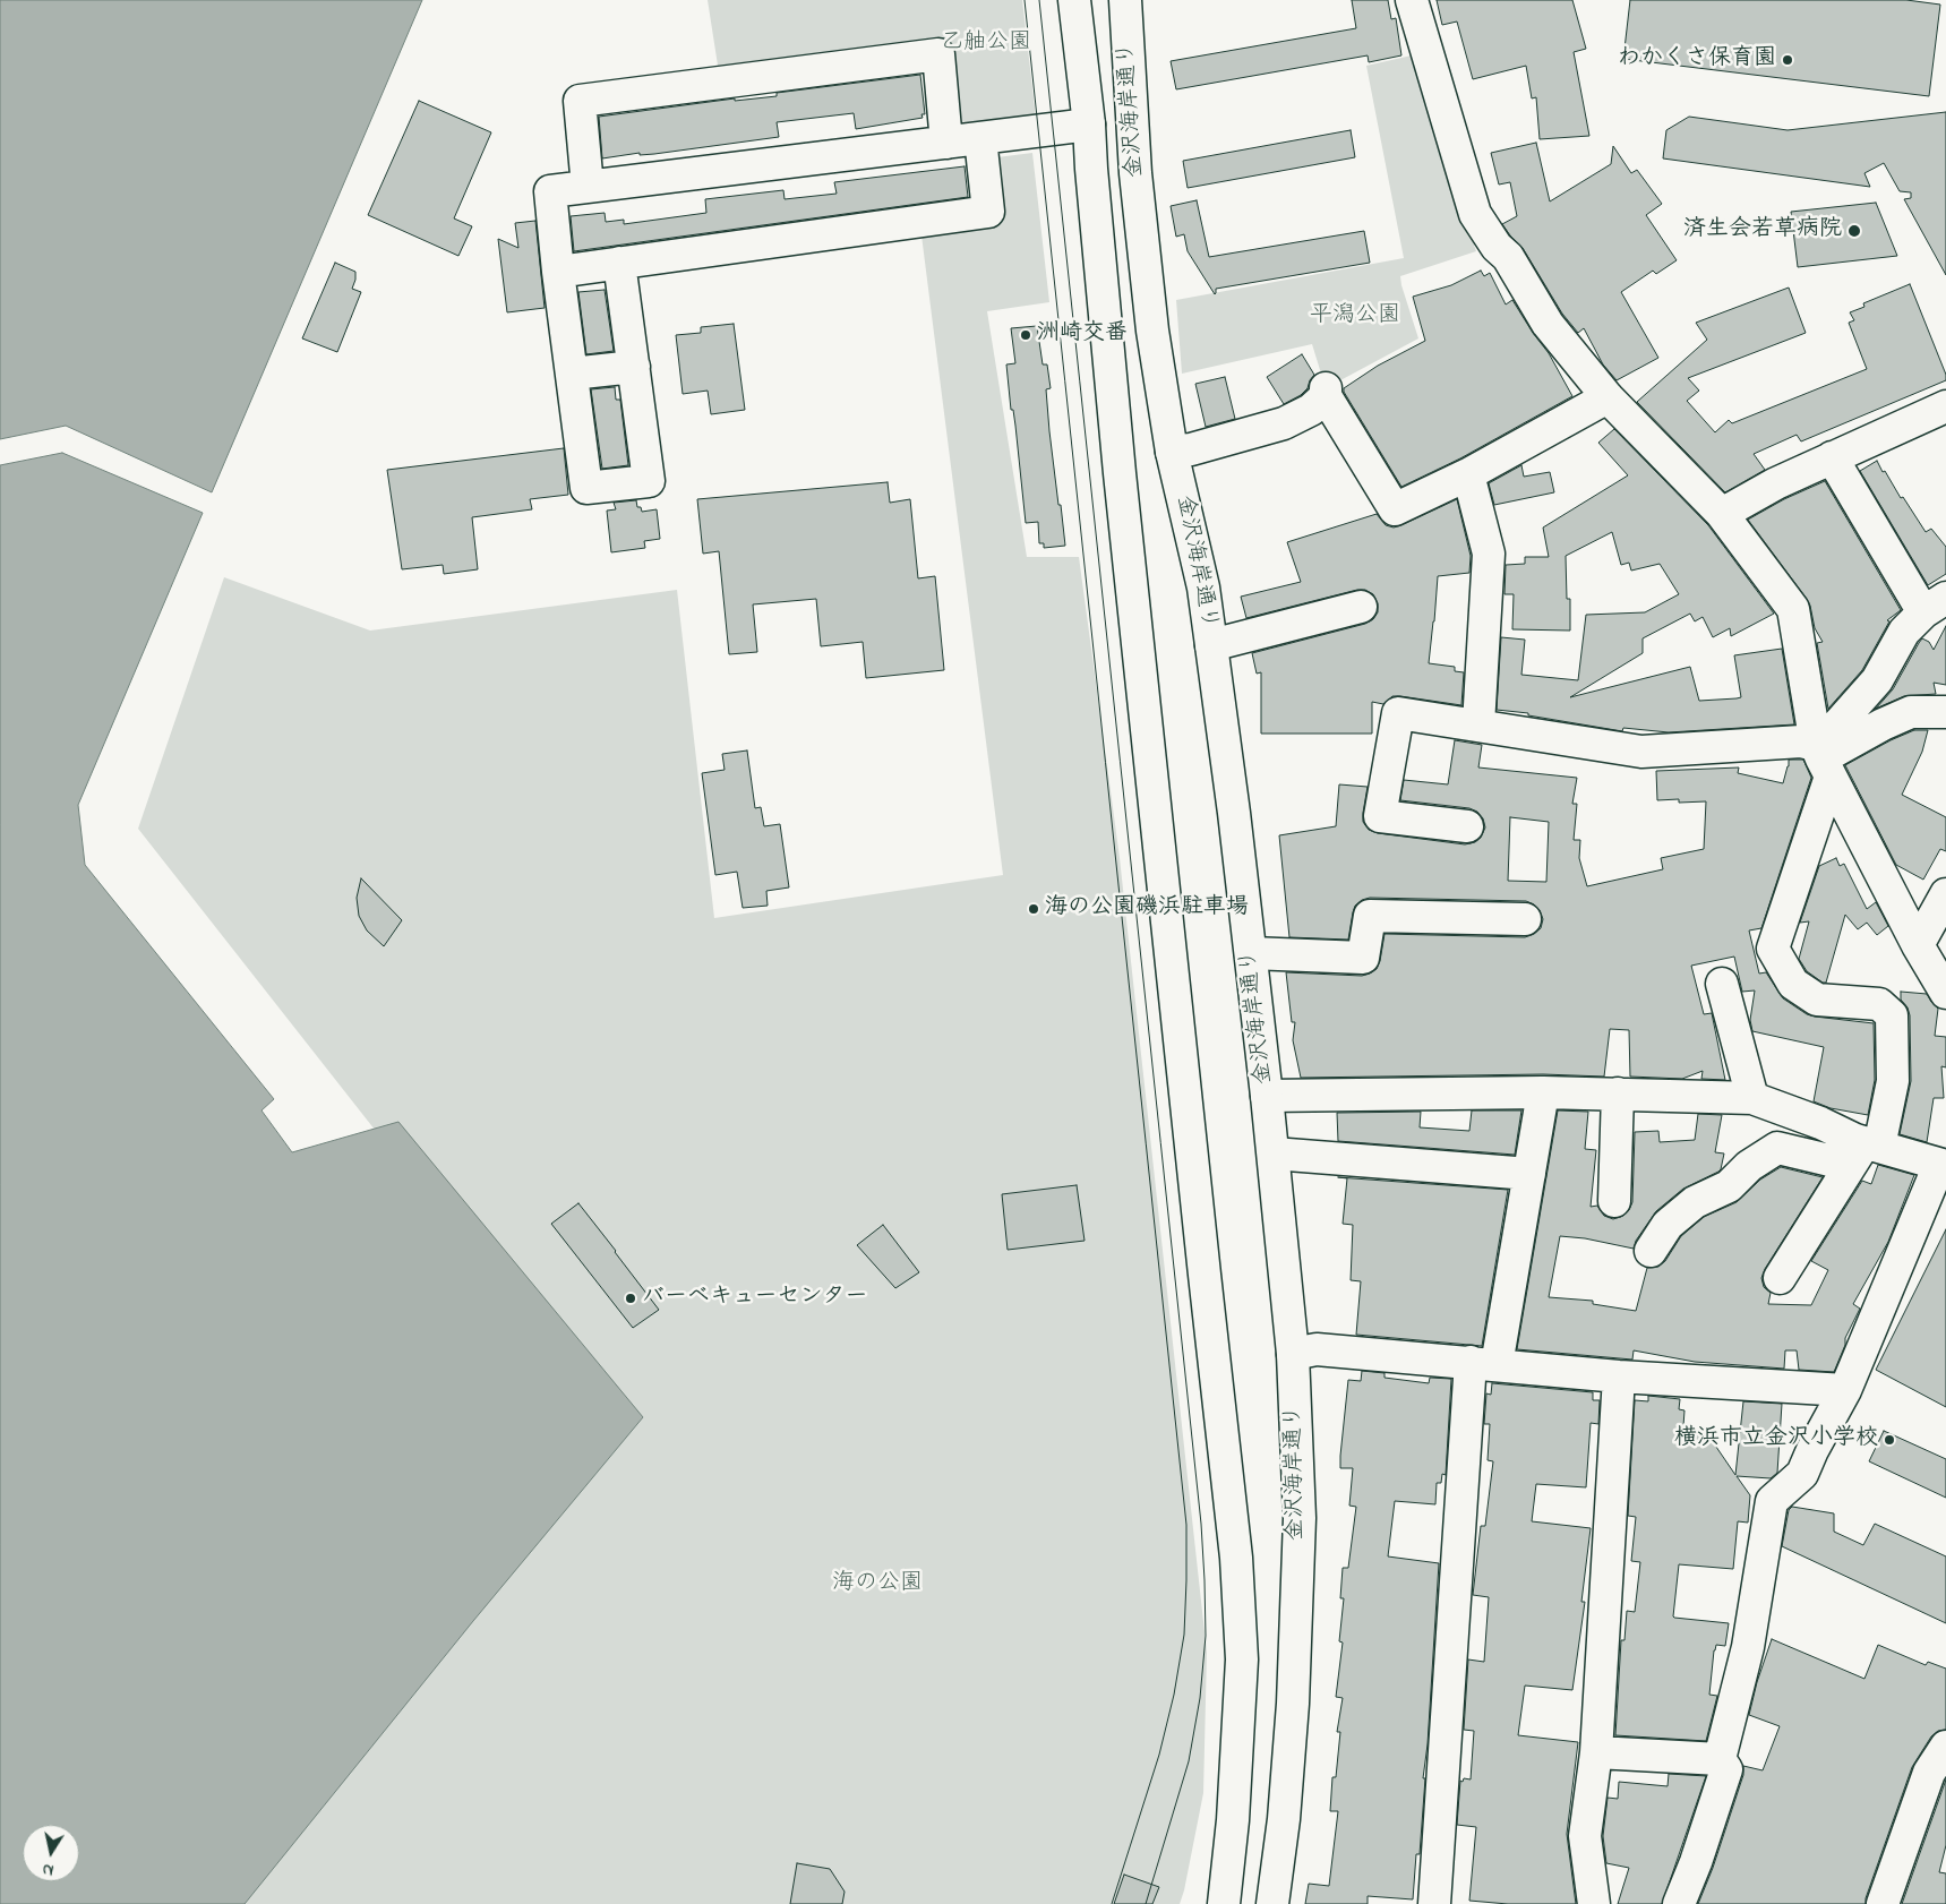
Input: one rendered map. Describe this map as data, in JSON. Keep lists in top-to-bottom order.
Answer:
{
  "streets": {
    "street": ["金沢海岸通り"]
  },
  "parks": ["乙舳公園", "平潟公園", "海の公園"],
  "places": [
    "わかくさ保育園",
    "済生会若草病院",
    "洲崎交番",
    "海の公園磯浜駐車場",
    "バーベキューセンター",
    "横浜市立金沢小学校"
  ],
  "north": "bottom"
}
